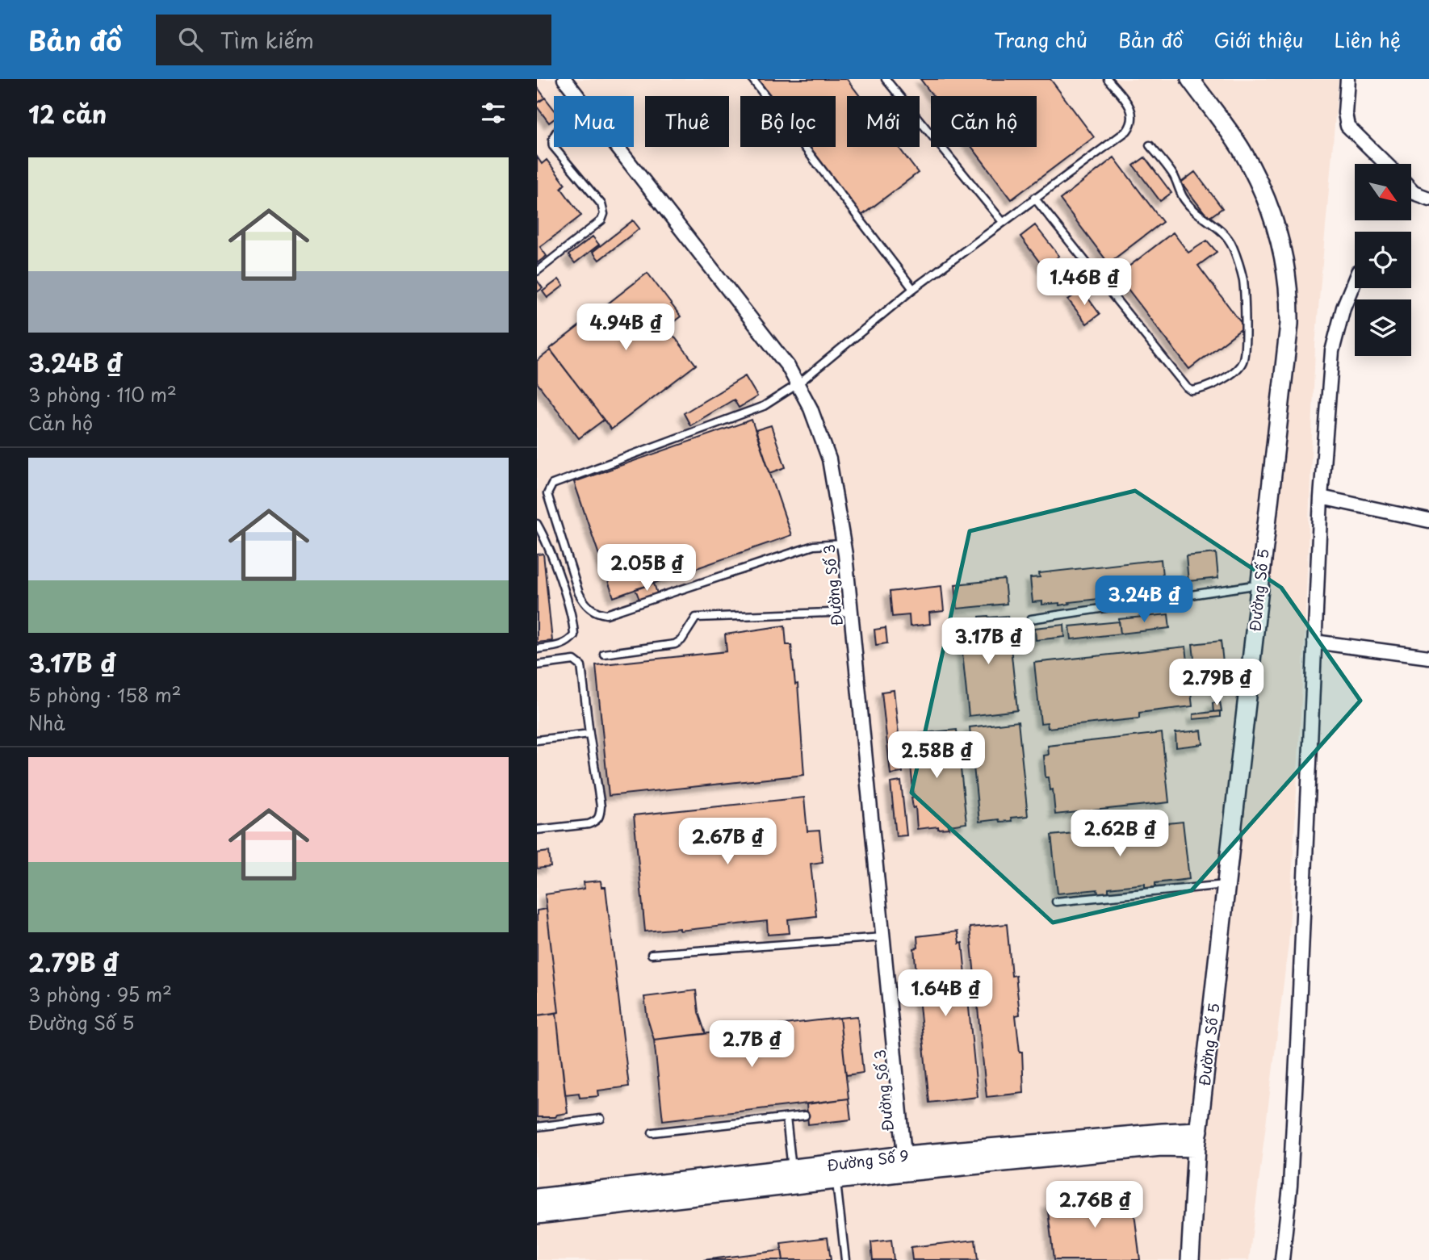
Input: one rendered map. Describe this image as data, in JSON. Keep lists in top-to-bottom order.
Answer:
{
  "streets": {
    "street": ["Đường Số 3", "Đường Số 5", "Đường Số 9"]
  },
  "crossings": [
    ["Đường Số 3", "Đường Số 9"],
    ["Đường Số 5", "Đường Số 9"]
  ],
  "north": "bottom right",
  "page": {
    "header": "Bản đồ",
    "search": "Tìm kiếm",
    "nav": [
      "Trang chủ",
      "Bản đồ",
      "Giới thiệu",
      "Liên hệ"
    ],
    "heading": "12 căn",
    "chip": [
      "Mua",
      "Thuê",
      "Bộ lọc",
      "Mới",
      "Căn hộ"
    ],
    "list": [
      {
        "name": "3.24B ₫",
        "note": "3 phòng · 110 m² · Căn hộ"
      },
      {
        "name": "3.17B ₫",
        "note": "5 phòng · 158 m² · Nhà"
      },
      {
        "name": "2.79B ₫",
        "note": "3 phòng · 95 m² · Đường Số 5"
      }
    ],
    "price": [
      "1.46B ₫",
      "4.94B ₫",
      "2.05B ₫",
      "3.24B ₫",
      "3.17B ₫",
      "2.79B ₫",
      "2.58B ₫",
      "2.62B ₫",
      "2.67B ₫",
      "1.64B ₫",
      "2.7B ₫",
      "2.76B ₫"
    ]
  }
}
